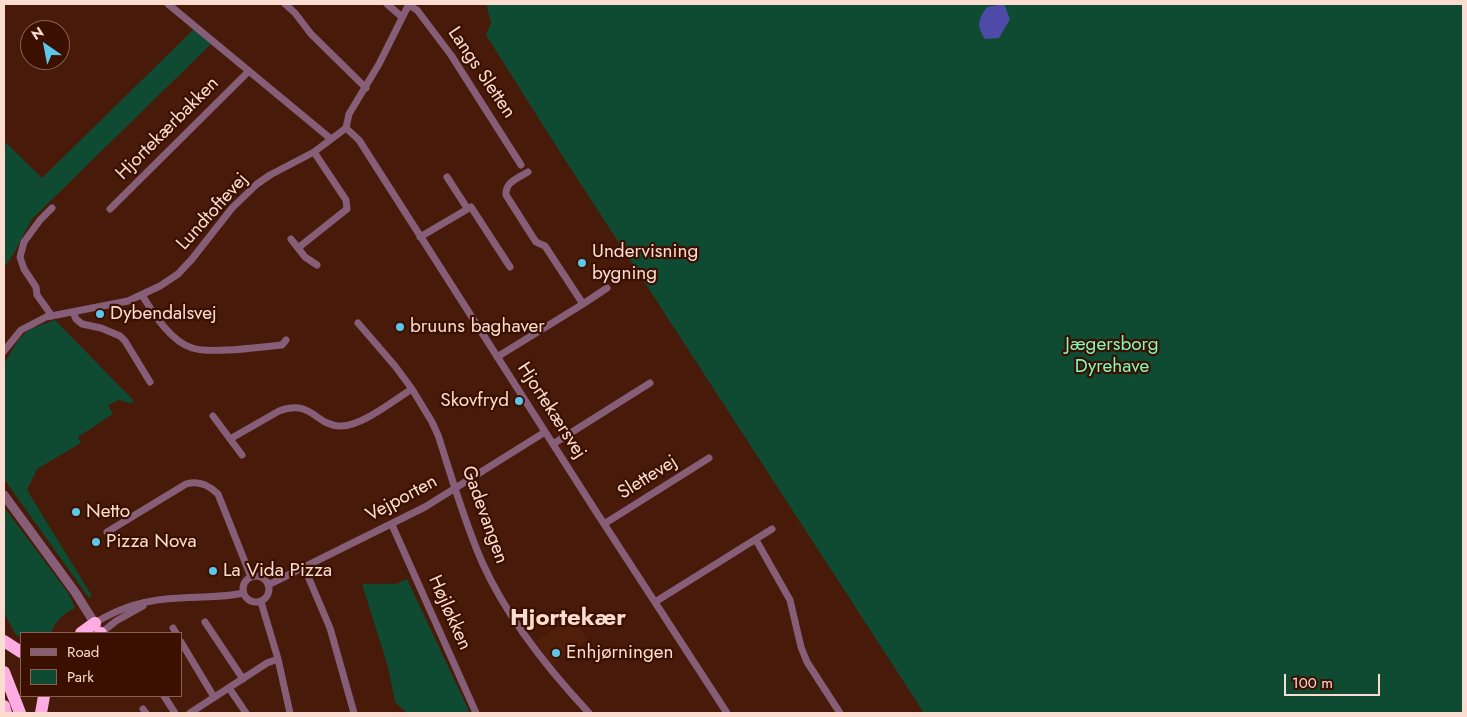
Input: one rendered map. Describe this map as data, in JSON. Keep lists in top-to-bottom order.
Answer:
{
  "streets": {
    "street": [
      "Langs Sletten",
      "Hjortekærbakken",
      "Lundtoftevej",
      "Hjortekærsvej",
      "Slettevej",
      "Vejporten",
      "Gadevangen",
      "Højløkken"
    ]
  },
  "crossings": [
    ["Hjortekærbakken", "Lundtoftevej"],
    ["Lundtoftevej", "Hjortekærsvej"],
    ["Hjortekærsvej", "Slettevej"],
    ["Hjortekærsvej", "Vejporten"],
    ["Vejporten", "Gadevangen"],
    ["Vejporten", "Højløkken"]
  ],
  "districts": ["Hjortekær"],
  "parks": ["Jægersborg Dyrehave"],
  "places": [
    "Undervisning bygning",
    "Dybendalsvej",
    "bruuns baghaver",
    "Skovfryd",
    "Netto",
    "Pizza Nova",
    "La Vida Pizza",
    "Enhjørningen"
  ],
  "legend": ["Road", "Park"],
  "scale_bar": "100 m",
  "north": "top left"
}
